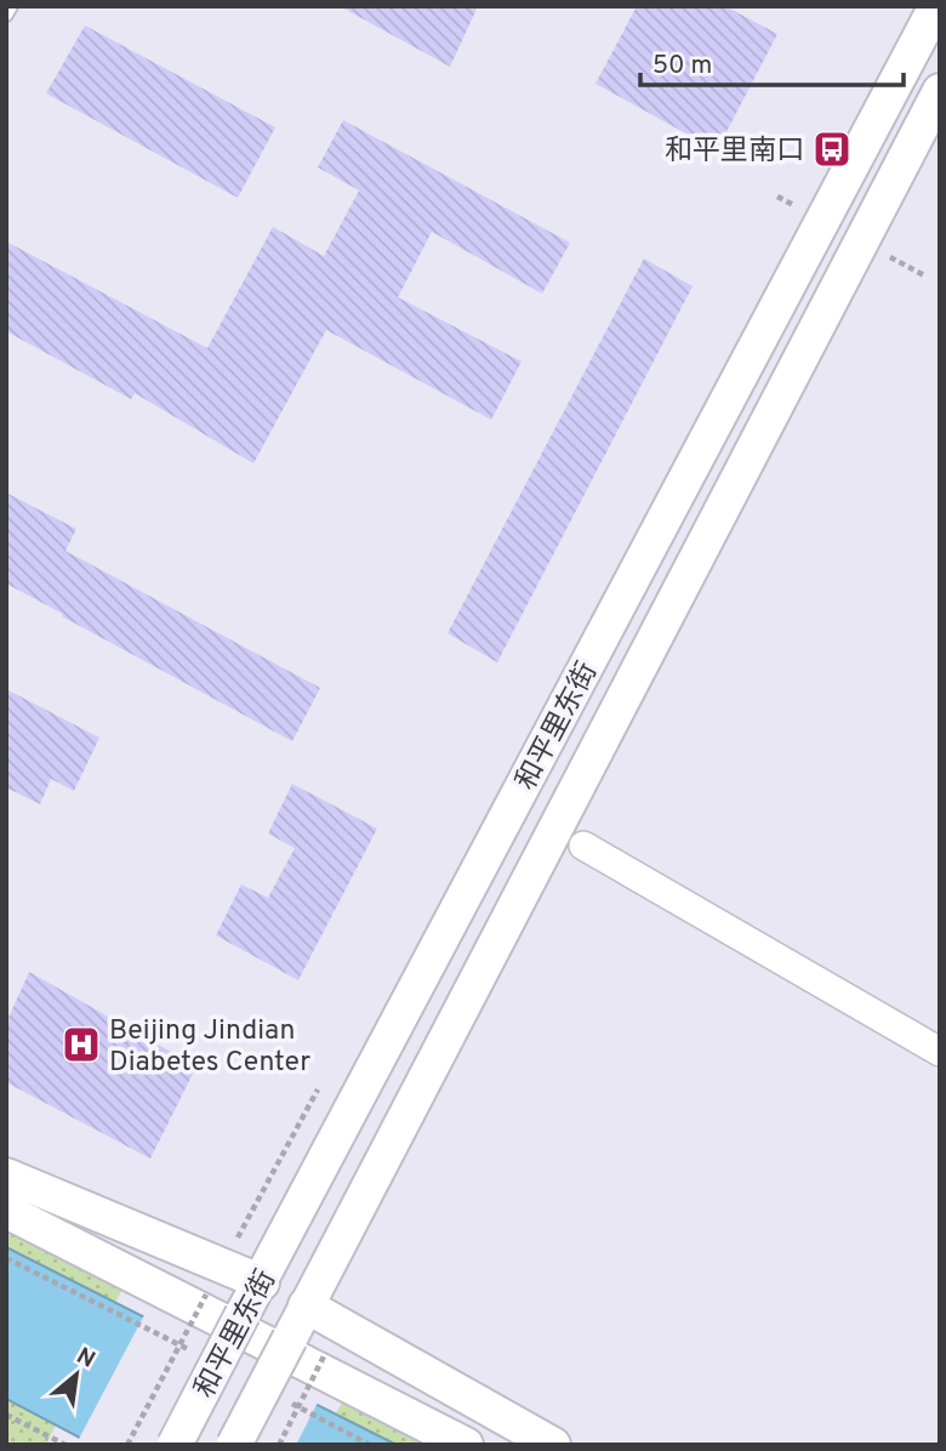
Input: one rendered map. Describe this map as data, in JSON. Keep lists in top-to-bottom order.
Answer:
{
  "streets": {
    "street": ["和平里东街"]
  },
  "places": {
    "bus stop": ["和平里南口"],
    "hospital": ["Beijing Jindian Diabetes Center"]
  },
  "scale_bar": "50 m",
  "north": "top right"
}
